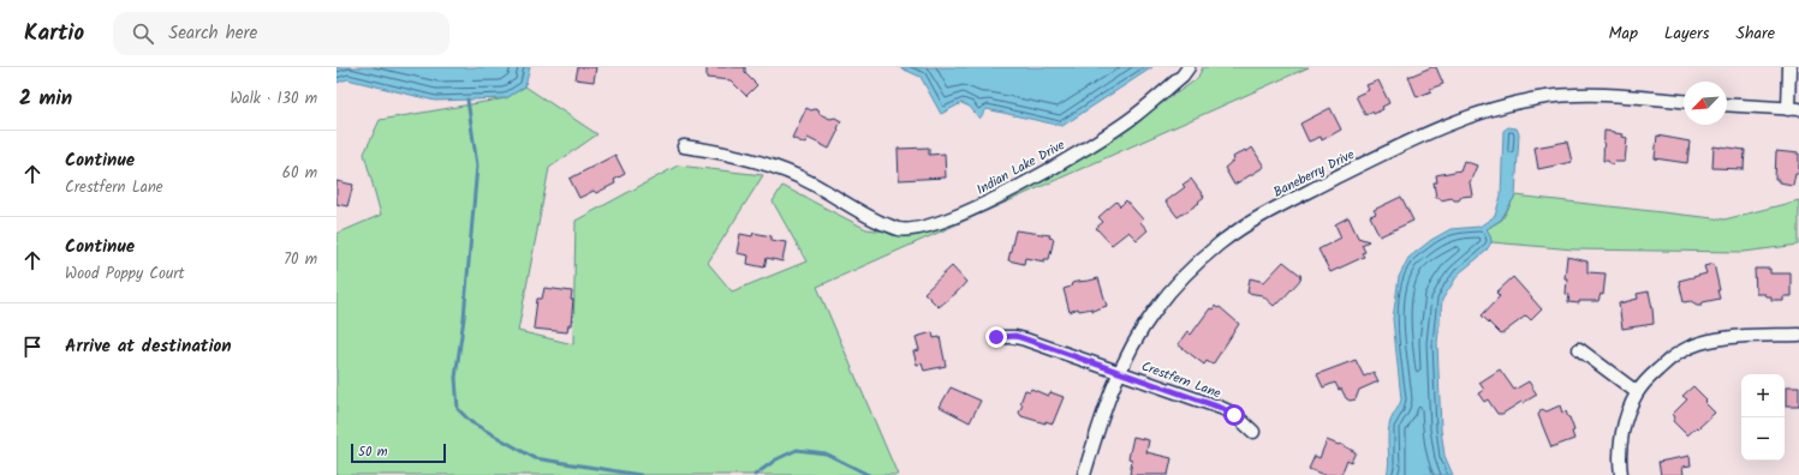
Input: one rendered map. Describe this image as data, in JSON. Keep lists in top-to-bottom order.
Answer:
{
  "streets": {
    "street": ["Indian Lake Drive", "Baneberry Drive", "Crestfern Lane"]
  },
  "crossings": [
    ["Baneberry Drive", "Crestfern Lane"]
  ],
  "scale_bar": "50 m",
  "north": "bottom left",
  "page": {
    "header": "Kartio",
    "search": "Search here",
    "nav": ["Map", "Layers", "Share"],
    "heading": ["2 min", "Walk · 130 m"],
    "list": [
      ["Continue", "Crestfern Lane", "60 m"],
      ["Continue", "Wood Poppy Court", "70 m"],
      "Arrive at destination"
    ],
    "map_buttons": ["+", "−"],
    "scale": "50 m"
  }
}
